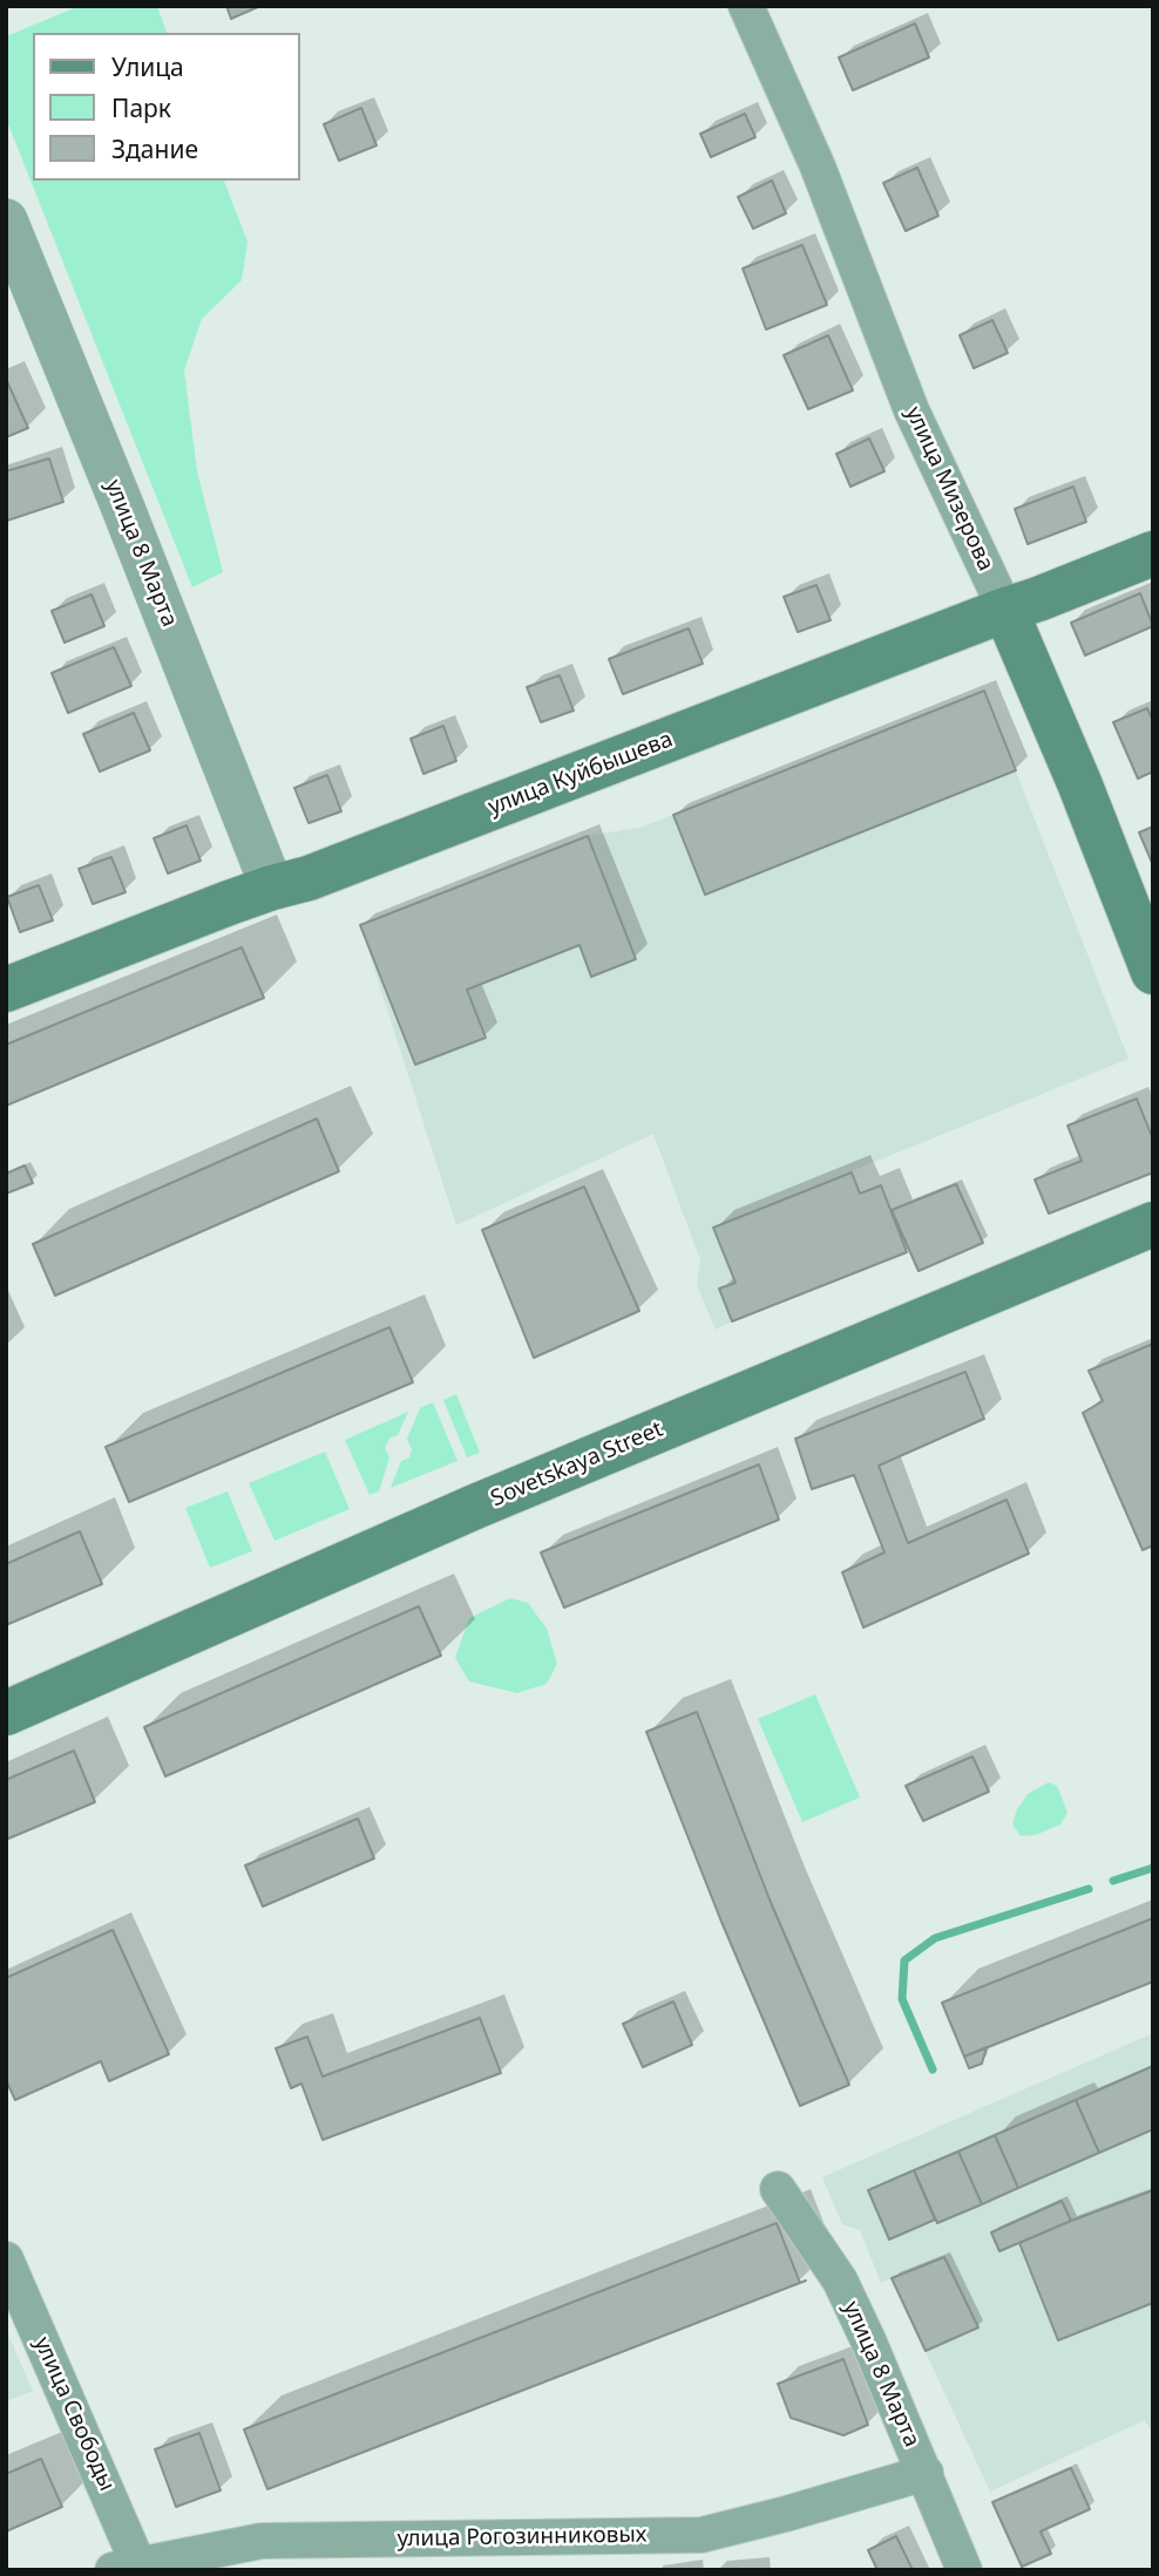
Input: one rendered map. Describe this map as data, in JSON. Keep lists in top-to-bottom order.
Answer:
{
  "streets": {
    "main road": ["улица Мизерова", "улица Куйбышева", "Sovetskaya Street"],
    "street": ["улица 8 Марта", "улица Свободы", "улица Рогозинниковых"]
  },
  "crossings": [
    ["улица Мизерова", "улица Куйбышева"],
    ["улица 8 Марта", "улица Куйбышева"],
    ["улица 8 Марта", "улица Рогозинниковых"],
    ["улица Свободы", "улица Рогозинниковых"]
  ],
  "legend": ["Улица", "Парк", "Здание"]
}
